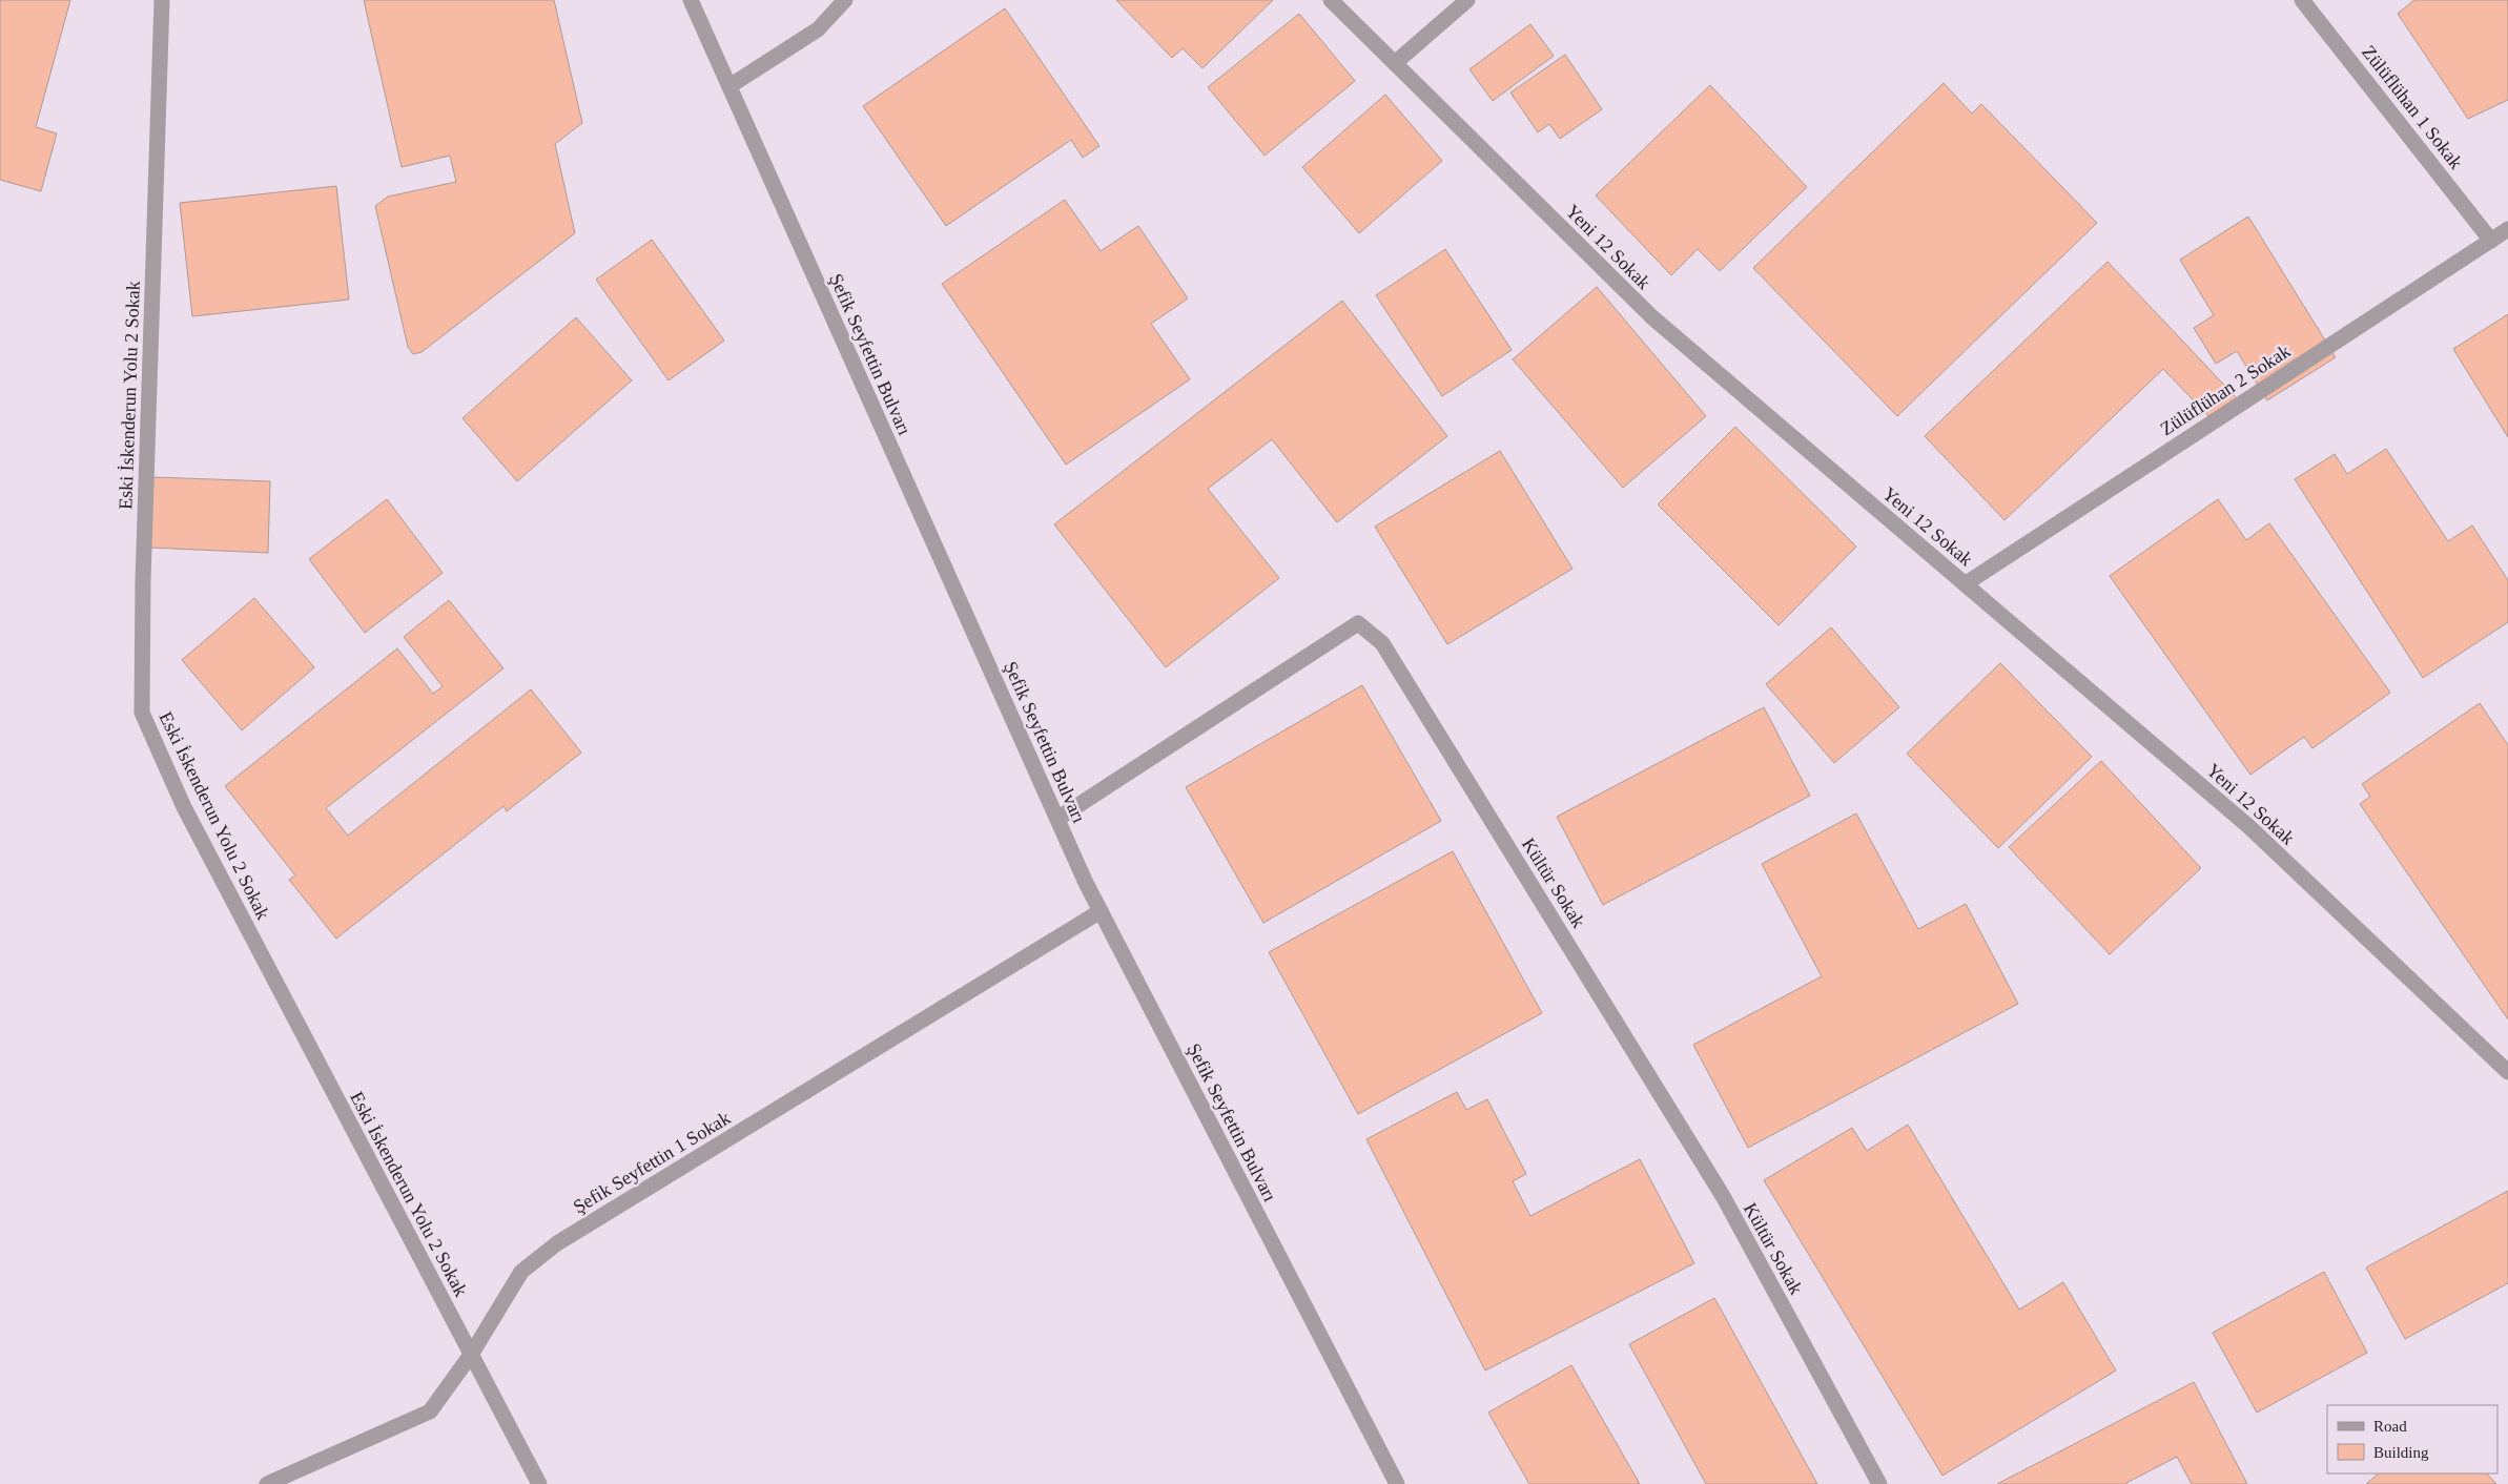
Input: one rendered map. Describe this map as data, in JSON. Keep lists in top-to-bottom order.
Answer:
{
  "streets": {
    "street": [
      "Zülüflühan 1 Sokak",
      "Yeni 12 Sokak",
      "Şefik Seyfettin Bulvarı",
      "Zülüflühan 2 Sokak",
      "Eski İskenderun Yolu 2 Sokak",
      "Kültür Sokak",
      "Şefik Seyfettin 1 Sokak"
    ]
  },
  "crossings": [
    ["Zülüflühan 1 Sokak", "Zülüflühan 2 Sokak"],
    ["Yeni 12 Sokak", "Zülüflühan 2 Sokak"],
    ["Şefik Seyfettin Bulvarı", "Kültür Sokak"],
    ["Şefik Seyfettin Bulvarı", "Şefik Seyfettin 1 Sokak"],
    ["Eski İskenderun Yolu 2 Sokak", "Şefik Seyfettin 1 Sokak"]
  ],
  "legend": ["Road", "Building"]
}
